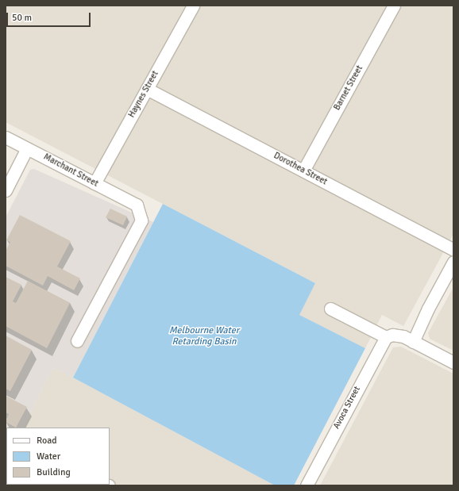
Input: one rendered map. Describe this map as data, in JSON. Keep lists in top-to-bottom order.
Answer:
{
  "streets": {
    "street": [
      "Barnet Street",
      "Haynes Street",
      "Dorothea Street",
      "Marchant Street",
      "Avoca Street"
    ]
  },
  "crossings": [
    ["Barnet Street", "Dorothea Street"],
    ["Haynes Street", "Dorothea Street"],
    ["Haynes Street", "Marchant Street"]
  ],
  "water": ["Melbourne Water Retarding Basin"],
  "legend": ["Road", "Water", "Building"],
  "scale_bar": "50 m"
}
